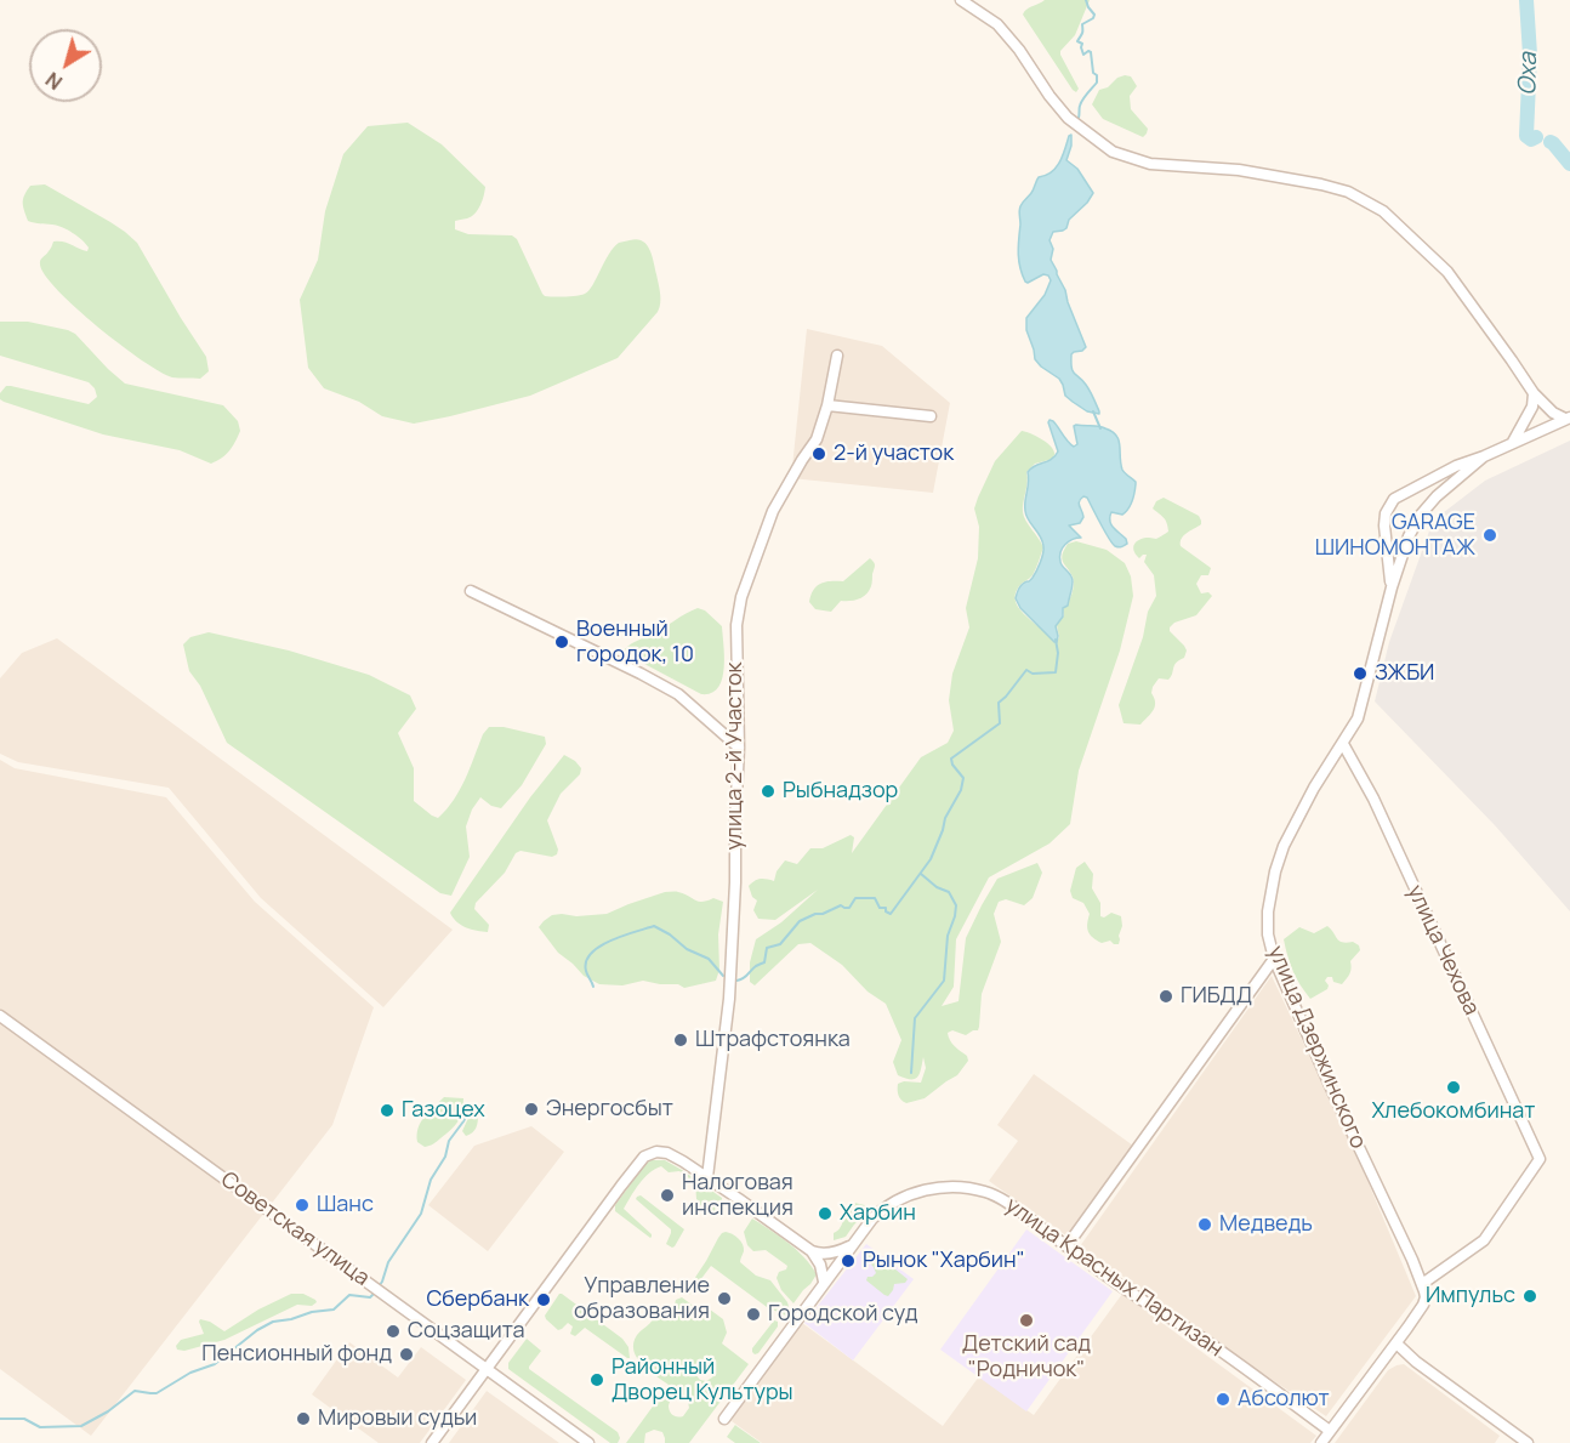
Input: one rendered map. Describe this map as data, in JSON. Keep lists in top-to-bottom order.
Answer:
{
  "streets": {
    "street": [
      "улица 2-й Участок",
      "улица Чехова",
      "улица Дзержинского",
      "Советская улица",
      "улица Красных Партизан"
    ]
  },
  "crossings": [
    ["улица Чехова", "улица Дзержинского"]
  ],
  "water": ["Оха"],
  "places": [
    "2-й участок",
    "GARAGE ШИНОМОНТАЖ",
    "Военный городок, 10",
    "ЗЖБИ",
    "Рыбнадзор",
    "ГИБДД",
    "Штрафстоянка",
    "Хлебокомбинат",
    "Энергосбыт",
    "Газоцех",
    "Налоговая инспекция",
    "Шанс",
    "Харбин",
    "Медведь",
    "Рынок \"Харбин\"",
    "Импульс",
    "Управление образования",
    "Сбербанк",
    "Городской суд",
    "Детский сад \"Родничок\"",
    "Соцзащита",
    "Пенсионный фонд",
    "Районный Дворец Культуры",
    "Абсолют",
    "Мировыи судьи"
  ],
  "north": "bottom left"
}
